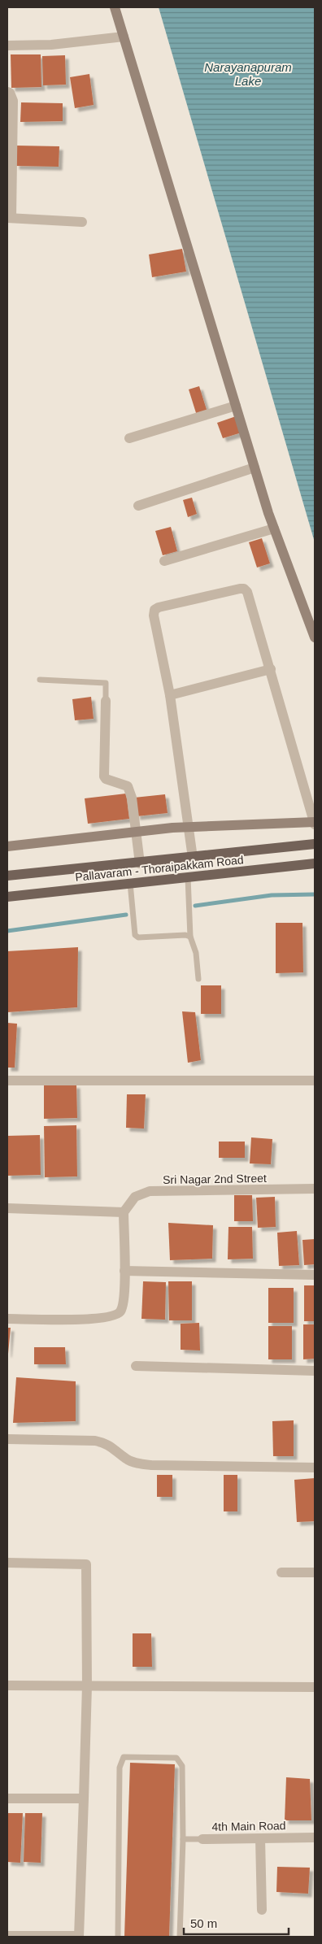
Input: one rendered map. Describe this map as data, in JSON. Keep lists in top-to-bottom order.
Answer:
{
  "streets": {
    "main road": ["Pallavaram - Thoraipakkam Road"],
    "street": ["Sri Nagar 2nd Street", "4th Main Road"]
  },
  "water": ["Narayanapuram Lake"],
  "scale_bar": "50 m"
}
